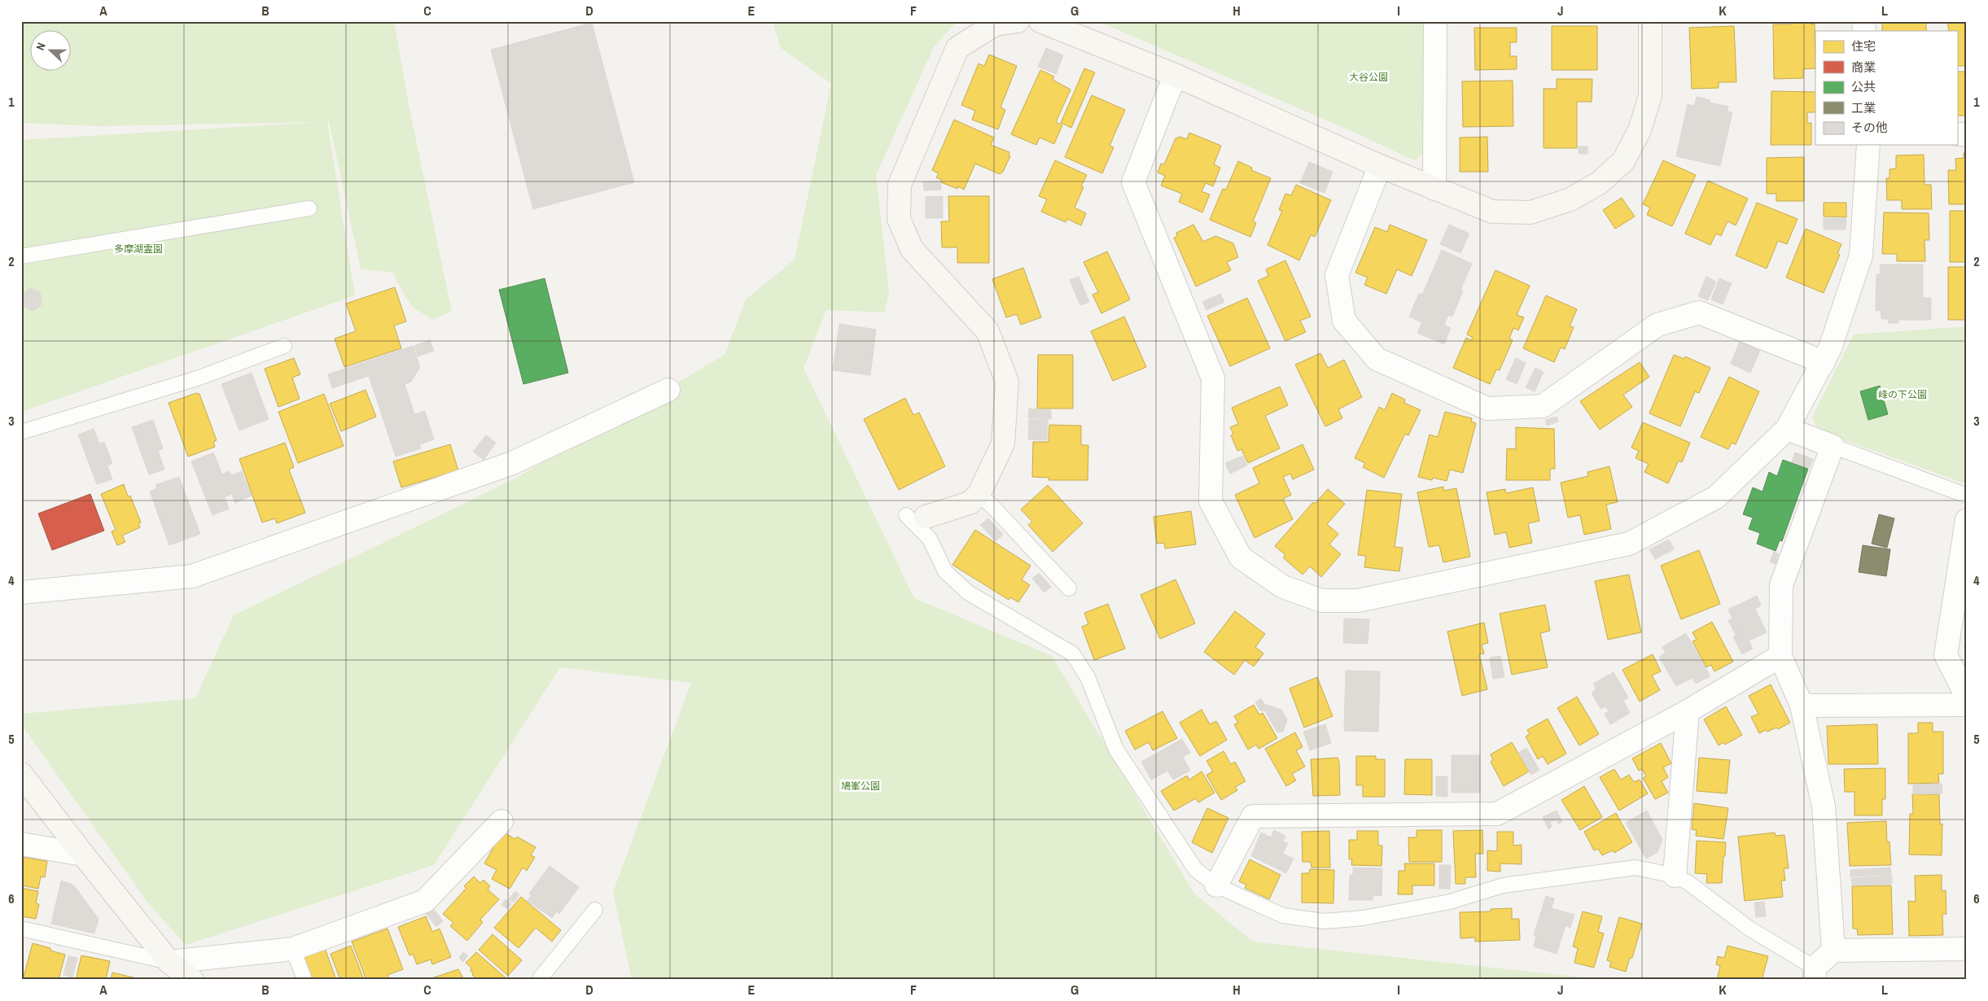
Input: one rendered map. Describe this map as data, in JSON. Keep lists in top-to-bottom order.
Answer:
{
  "parks": [
    "大谷公園",
    "多摩湖霊園",
    "峰の下公園",
    "鳩峯公園"
  ],
  "legend": [
    "住宅",
    "商業",
    "公共",
    "工業",
    "その他"
  ],
  "north": "left",
  "grid": {
    "columns": [
      "A",
      "B",
      "C",
      "D",
      "E",
      "F",
      "G",
      "H",
      "I",
      "J",
      "K",
      "L"
    ],
    "rows": [
      "1",
      "2",
      "3",
      "4",
      "5",
      "6"
    ]
  }
}
